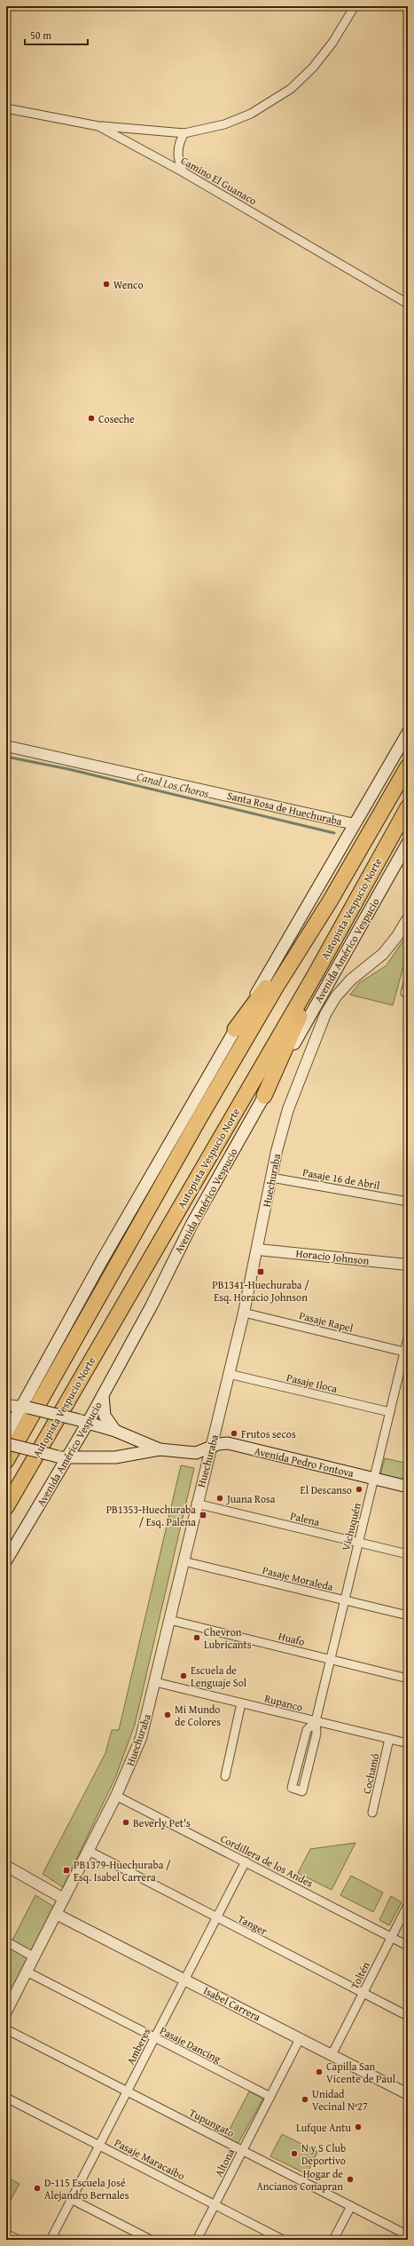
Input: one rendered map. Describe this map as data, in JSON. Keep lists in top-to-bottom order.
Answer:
{
  "streets": {
    "highway": ["Autopista Vespucio Norte"],
    "main road": ["Avenida Américo Vespucio", "Avenida Pedro Fontova"],
    "street": [
      "Camino El Guanaco",
      "Santa Rosa de Huechuraba",
      "Pasaje 16 de Abril",
      "Huechuraba",
      "Horacio Johnson",
      "Pasaje Rapel",
      "Pasaje Iloca",
      "Palena",
      "Vichuquén",
      "Pasaje Moraleda",
      "Huafo",
      "Rupanco",
      "Cochamó",
      "Cordillera de los Andes",
      "Tanger",
      "Toltén",
      "Isabel Carrera",
      "Pasaje Dancing",
      "Amberes",
      "Tupungato",
      "Pasaje Maracaibo",
      "Altona"
    ]
  },
  "crossings": [
    ["Avenida Américo Vespucio", "Avenida Pedro Fontova"],
    ["Pasaje 16 de Abril", "Huechuraba"],
    ["Huechuraba", "Horacio Johnson"],
    ["Huechuraba", "Pasaje Rapel"],
    ["Huechuraba", "Pasaje Iloca"],
    ["Huechuraba", "Avenida Pedro Fontova"],
    ["Huechuraba", "Palena"],
    ["Huechuraba", "Pasaje Moraleda"],
    ["Huechuraba", "Huafo"],
    ["Huechuraba", "Rupanco"],
    ["Huechuraba", "Cordillera de los Andes"],
    ["Huechuraba", "Tanger"],
    ["Huechuraba", "Isabel Carrera"],
    ["Huechuraba", "Pasaje Dancing"],
    ["Pasaje Rapel", "Vichuquén"],
    ["Pasaje Iloca", "Vichuquén"],
    ["Avenida Pedro Fontova", "Vichuquén"],
    ["Palena", "Vichuquén"],
    ["Vichuquén", "Pasaje Moraleda"],
    ["Vichuquén", "Huafo"],
    ["Vichuquén", "Rupanco"],
    ["Rupanco", "Cochamó"],
    ["Cordillera de los Andes", "Toltén"],
    ["Cordillera de los Andes", "Amberes"],
    ["Tanger", "Toltén"],
    ["Tanger", "Amberes"],
    ["Toltén", "Isabel Carrera"],
    ["Isabel Carrera", "Amberes"],
    ["Isabel Carrera", "Altona"],
    ["Pasaje Dancing", "Amberes"],
    ["Pasaje Dancing", "Altona"],
    ["Amberes", "Tupungato"],
    ["Amberes", "Pasaje Maracaibo"],
    ["Tupungato", "Altona"],
    ["Pasaje Maracaibo", "Altona"]
  ],
  "water": ["Canal Los Choros"],
  "places": {
    "other": [
      "Wenco",
      "Coseche",
      "Frutos secos",
      "El Descanso",
      "Juana Rosa",
      "Chevron Lubricants",
      "Escuela de Lenguaje Sol",
      "Mi Mundo de Colores",
      "Beverly Pet's",
      "Capilla San Vicente de Paul",
      "Unidad Vecinal Nº27",
      "Lufque Antu",
      "N y S Club Deportivo",
      "Hogar de Ancianos Conapran",
      "D-115 Escuela José Alejandro Bernales"
    ],
    "transit": ["PB1341-Huechuraba / Esq. Horacio Johnson", "PB1353-Huechuraba / Esq. Palena", "PB1379-Huechuraba / Esq. Isabel Carrera"]
  },
  "scale_bar": "50 m"
}
